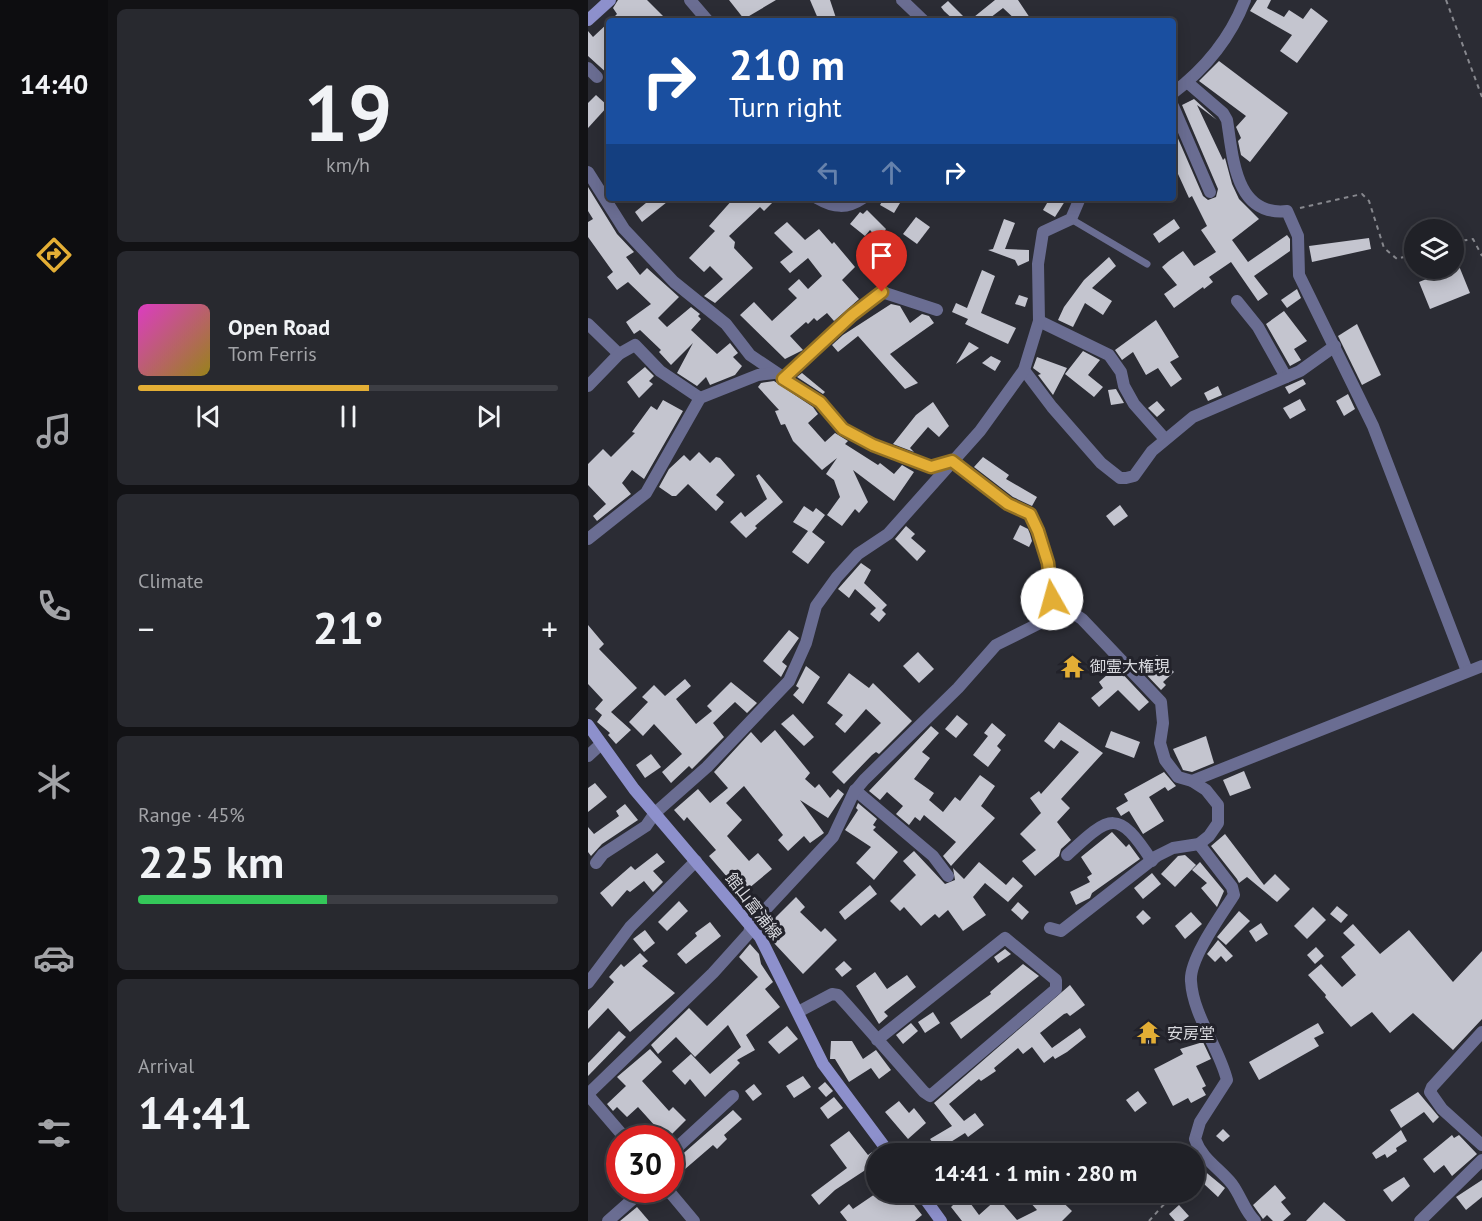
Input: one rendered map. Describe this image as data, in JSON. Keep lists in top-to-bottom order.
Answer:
{
  "streets": {
    "main road": ["館山富浦線"]
  },
  "places": {
    "temple": ["御霊大権現", "安房堂"]
  },
  "page": {
    "tabs": "14:40",
    "tile": [
      ["19", "km/h"],
      "Climate",
      ["Range · 45%", "225 km"],
      ["Arrival", "14:41"]
    ],
    "turn": ["210 m", "Turn right"],
    "song": ["Open Road", "Tom Ferris"],
    "heat": ["−", "21°", "+"],
    "limit": "30",
    "trip": "14:41 · 1 min · 280 m"
  }
}
